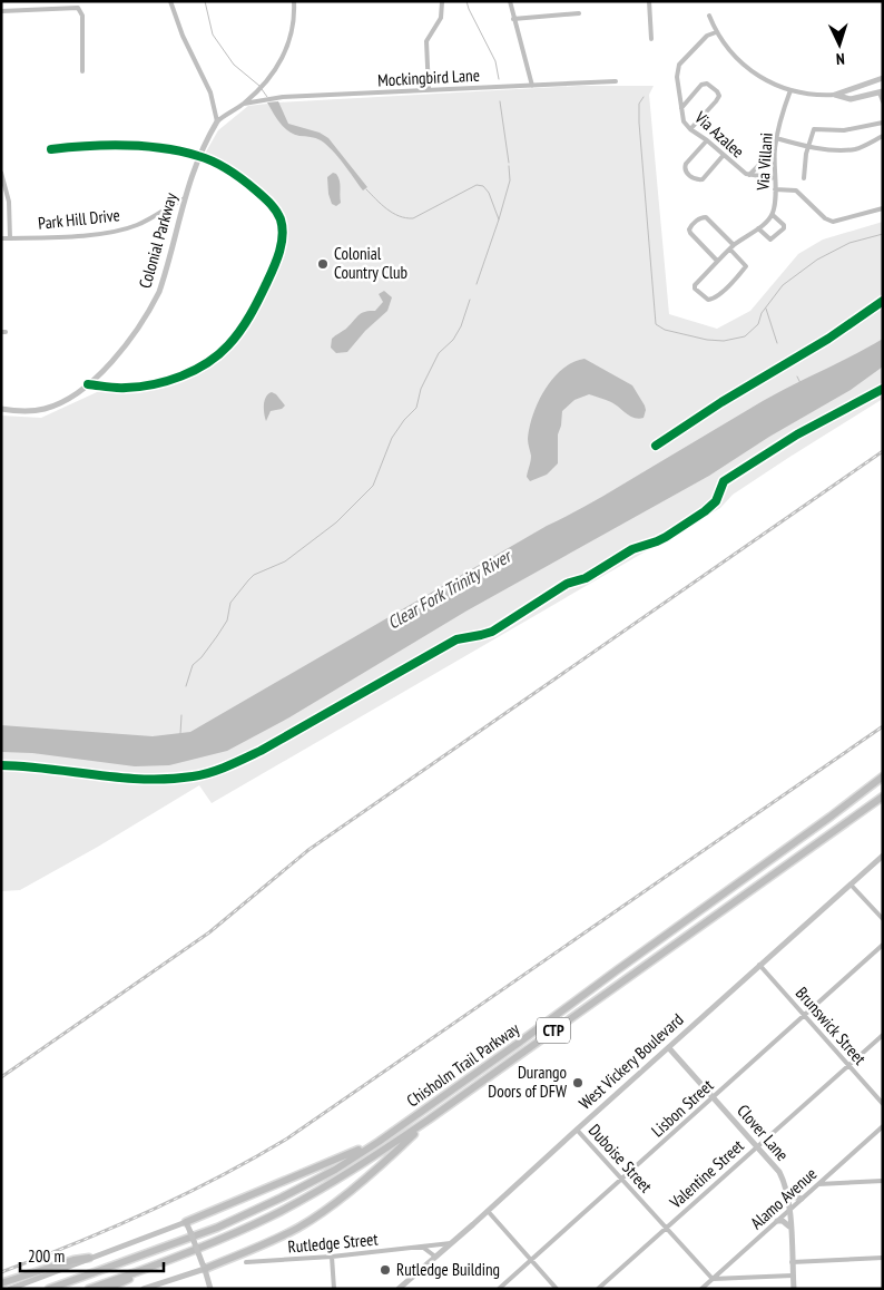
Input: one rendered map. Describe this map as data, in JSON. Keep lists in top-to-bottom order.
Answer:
{
  "streets": {
    "highway": ["CTP", "Chisholm Trail Parkway"],
    "main road": ["Colonial Parkway", "West Vickery Boulevard", "Clover Lane"],
    "street": [
      "Mockingbird Lane",
      "Via Azalee",
      "Via Villani",
      "Park Hill Drive",
      "Brunswick Street",
      "Lisbon Street",
      "Duboise Street",
      "Valentine Street",
      "Alamo Avenue",
      "Rutledge Street"
    ]
  },
  "crossings": [
    ["Via Azalee", "Via Villani"],
    ["Park Hill Drive", "Colonial Parkway"],
    ["Brunswick Street", "West Vickery Boulevard"],
    ["Brunswick Street", "Lisbon Street"],
    ["Brunswick Street", "Valentine Street"],
    ["West Vickery Boulevard", "Clover Lane"],
    ["West Vickery Boulevard", "Duboise Street"],
    ["West Vickery Boulevard", "Rutledge Street"],
    ["Lisbon Street", "Clover Lane"],
    ["Lisbon Street", "Duboise Street"],
    ["Clover Lane", "Valentine Street"],
    ["Clover Lane", "Alamo Avenue"],
    ["Duboise Street", "Valentine Street"],
    ["Duboise Street", "Alamo Avenue"]
  ],
  "water": ["Clear Fork Trinity River"],
  "places": ["Colonial Country Club", "Durango Doors of DFW", "Rutledge Building"],
  "scale_bar": "200 m",
  "north": "bottom"
}
